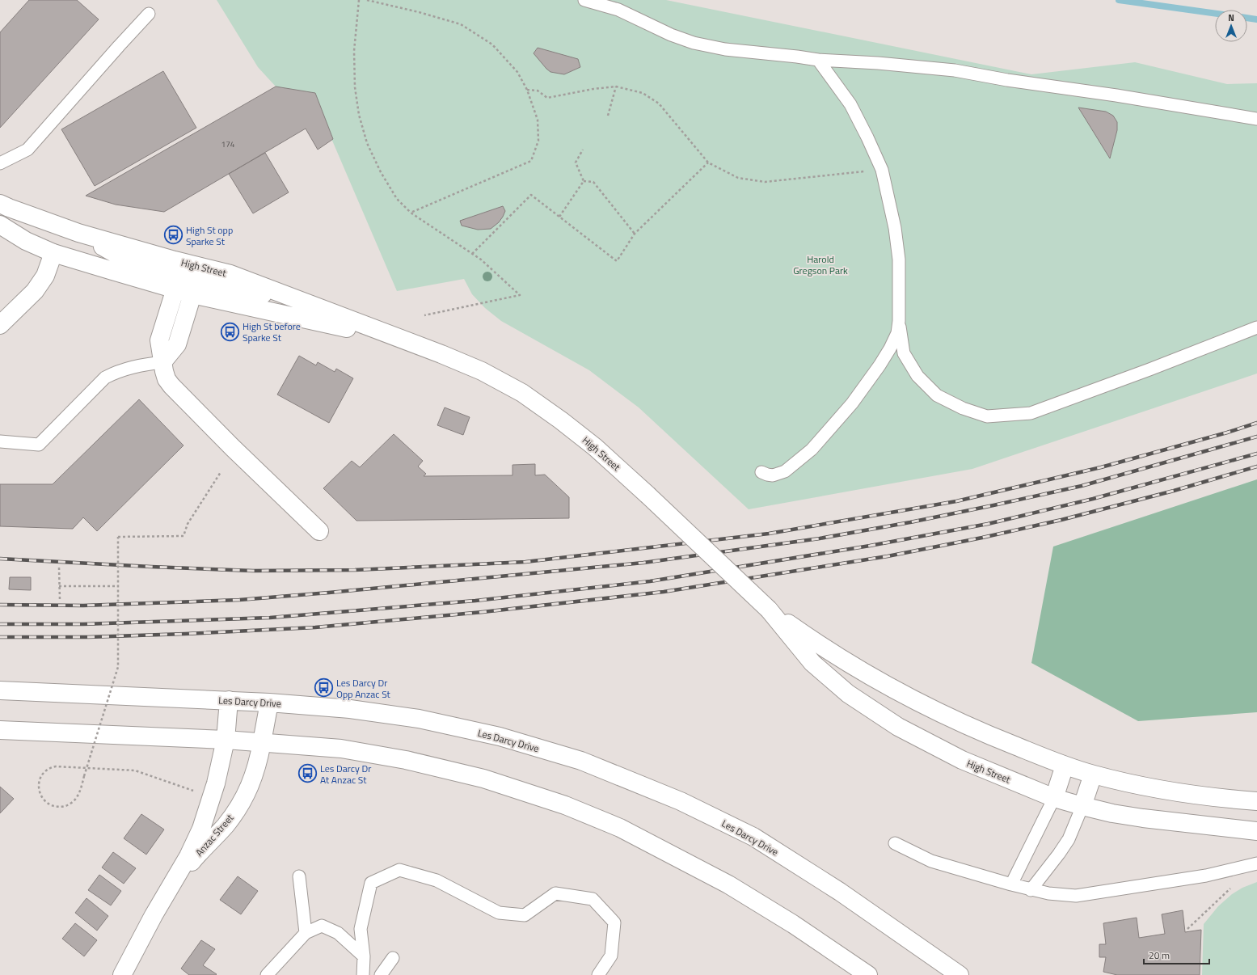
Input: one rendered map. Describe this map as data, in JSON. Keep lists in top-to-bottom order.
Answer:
{
  "streets": {
    "main road": ["High Street", "Les Darcy Drive", "Anzac Street"]
  },
  "crossings": [
    ["Les Darcy Drive", "Anzac Street"]
  ],
  "parks": ["Harold Gregson Park"],
  "places": {
    "bus stop": [
      "High St opp Sparke St",
      "High St before Sparke St",
      "Les Darcy Dr Opp Anzac St",
      "Les Darcy Dr At Anzac St"
    ]
  },
  "house_numbers": ["174"],
  "scale_bar": "20 m",
  "north": "top"
}
